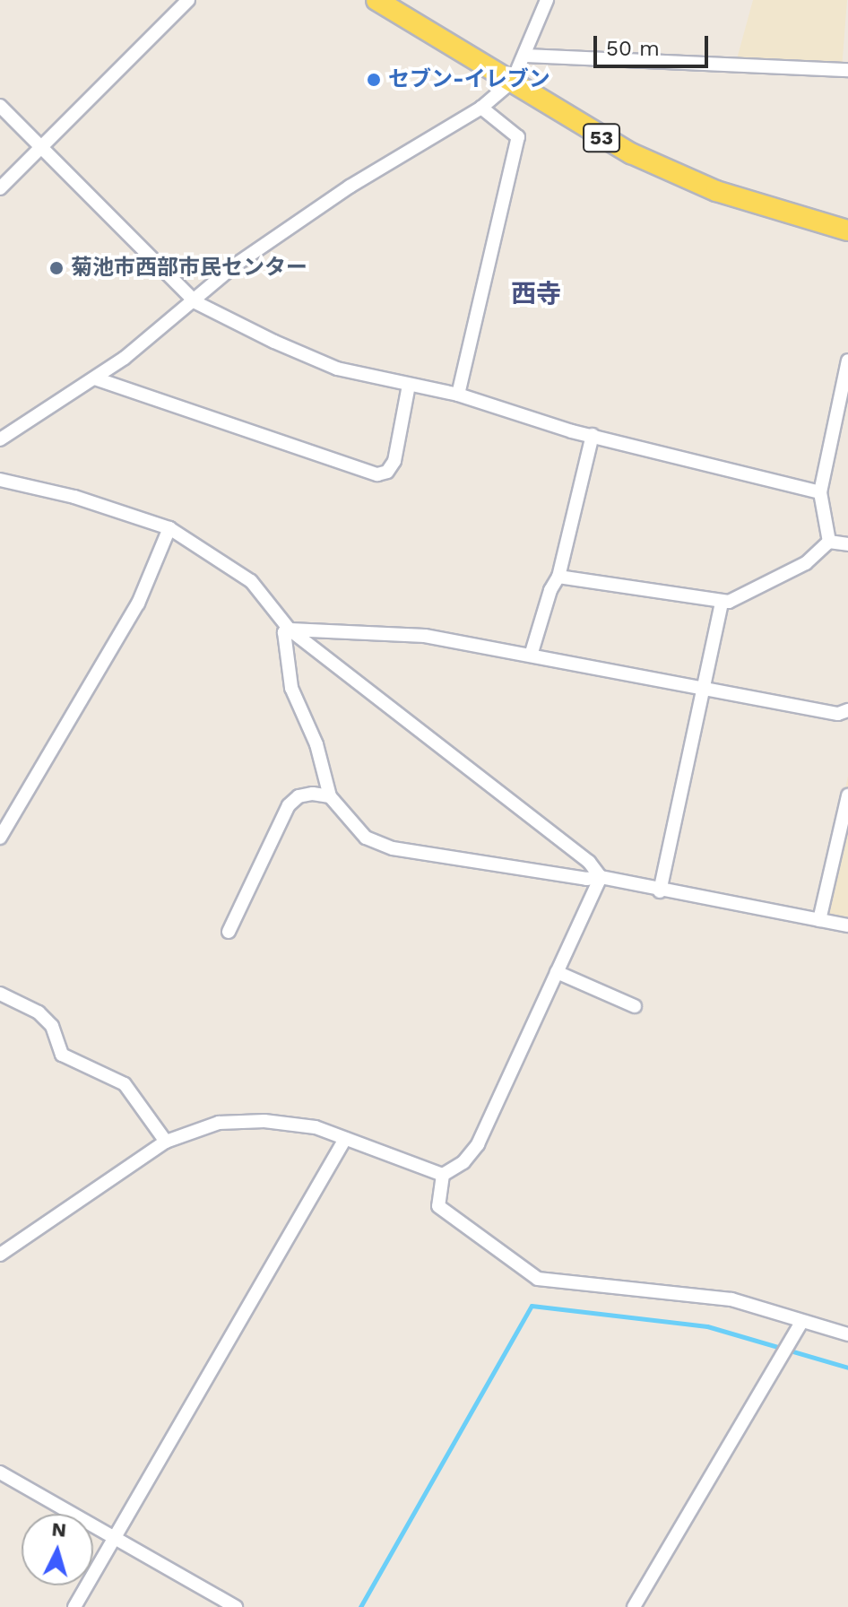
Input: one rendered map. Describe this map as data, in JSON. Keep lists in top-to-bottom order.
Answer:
{
  "streets": {
    "main road": ["53"]
  },
  "districts": ["西寺"],
  "places": ["セブン-イレブン", "菊池市西部市民センター"],
  "scale_bar": "50 m",
  "north": "top"
}
